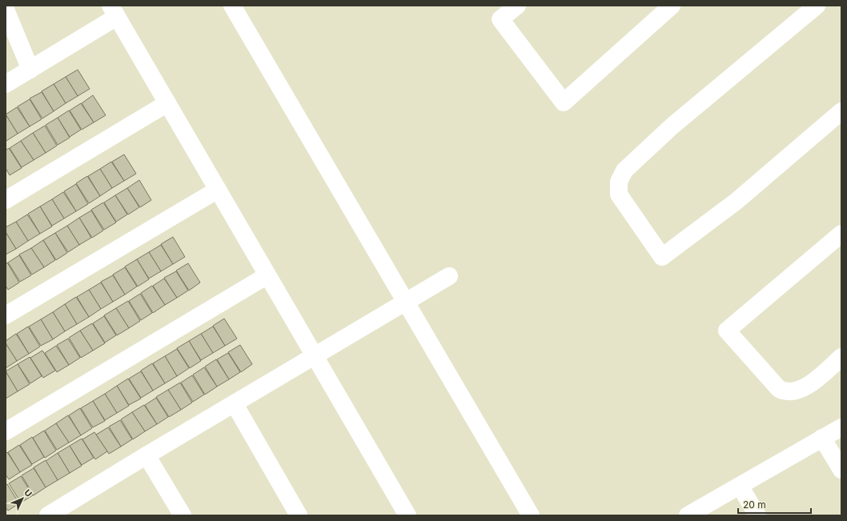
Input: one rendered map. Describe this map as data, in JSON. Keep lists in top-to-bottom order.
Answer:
{
  "scale_bar": "20 m",
  "north": "top right"
}
